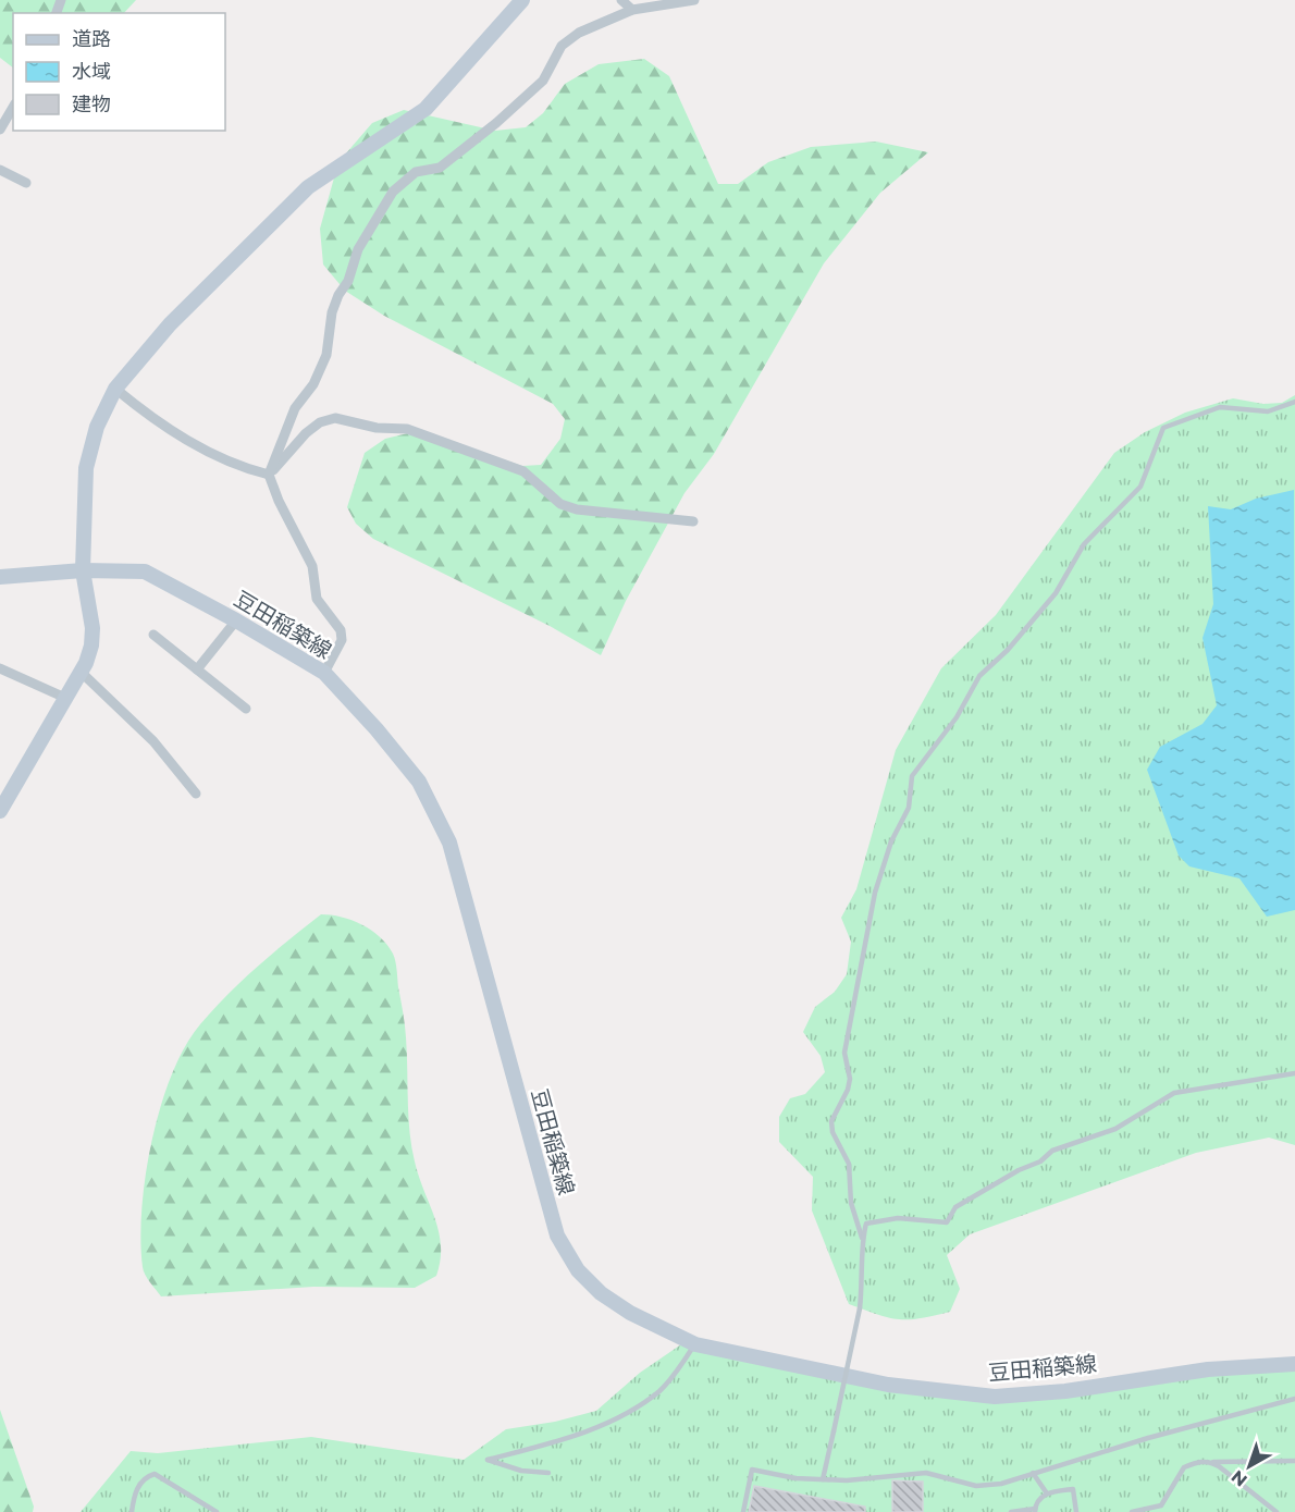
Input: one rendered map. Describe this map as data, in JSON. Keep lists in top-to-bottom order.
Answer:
{
  "streets": {
    "main road": ["豆田稲築線"]
  },
  "legend": ["道路", "水域", "建物"],
  "north": "bottom left"
}
